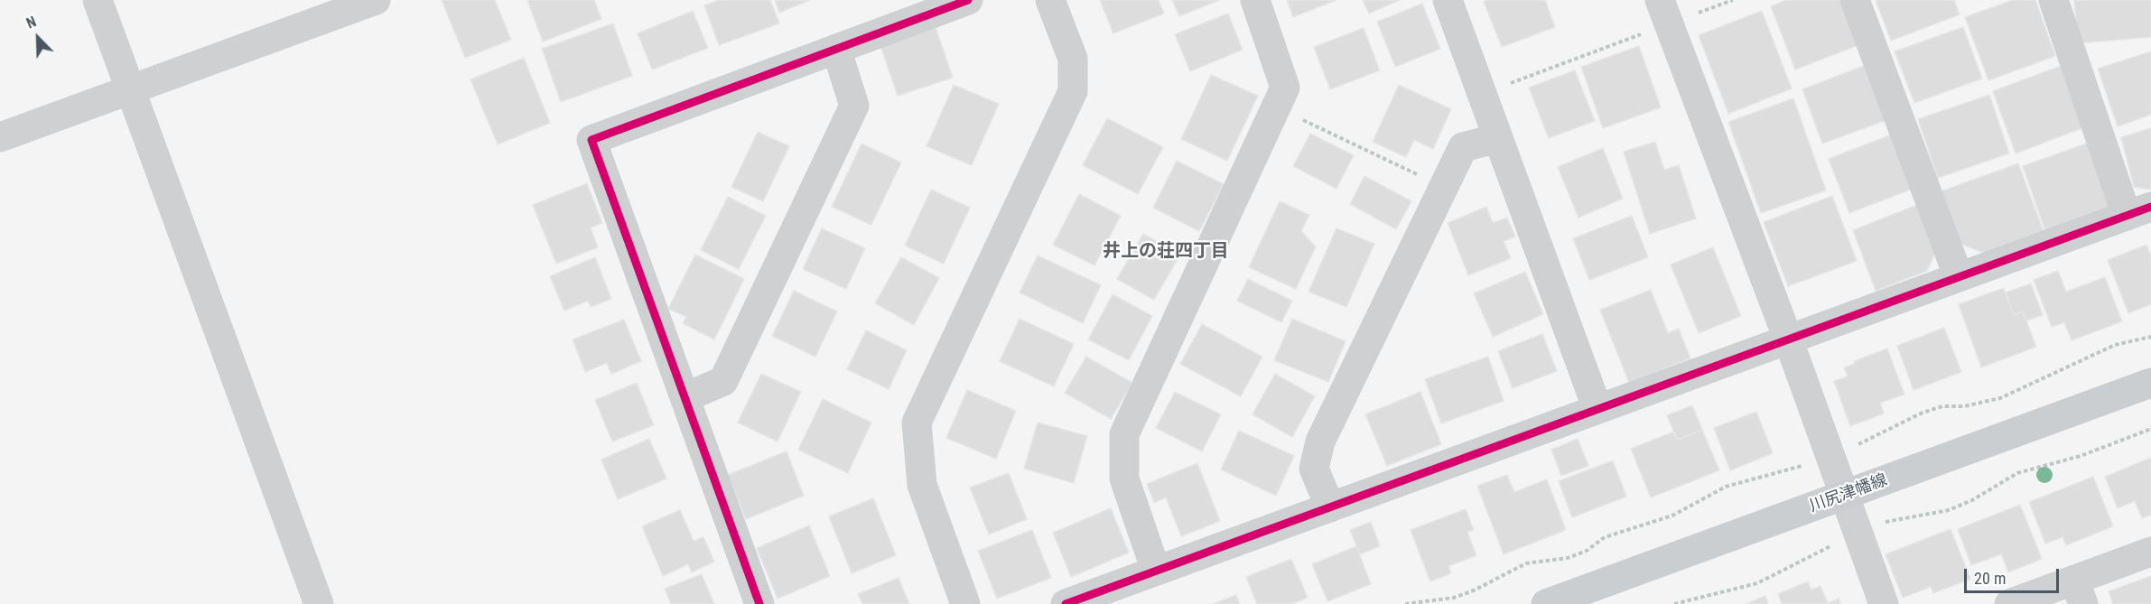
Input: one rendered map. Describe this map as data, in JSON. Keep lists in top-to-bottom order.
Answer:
{
  "streets": {
    "main road": ["川尻津幡線"]
  },
  "districts": ["井上の荘四丁目"],
  "scale_bar": "20 m",
  "north": "top left"
}
